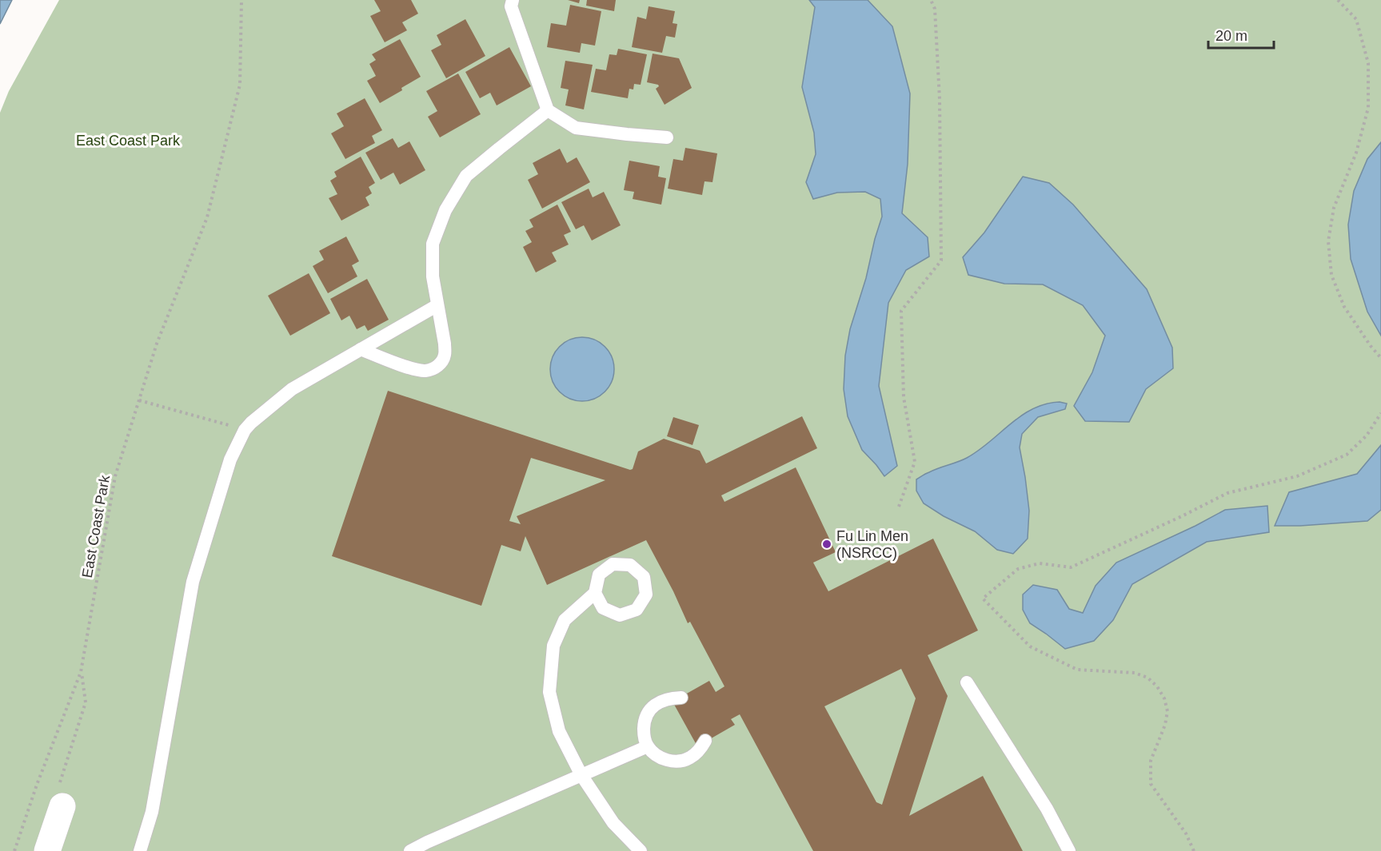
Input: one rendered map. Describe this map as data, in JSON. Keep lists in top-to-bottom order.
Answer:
{
  "streets": {
    "path": ["East Coast Park"]
  },
  "parks": ["East Coast Park"],
  "places": ["Fu Lin Men (NSRCC)"],
  "scale_bar": "20 m"
}
